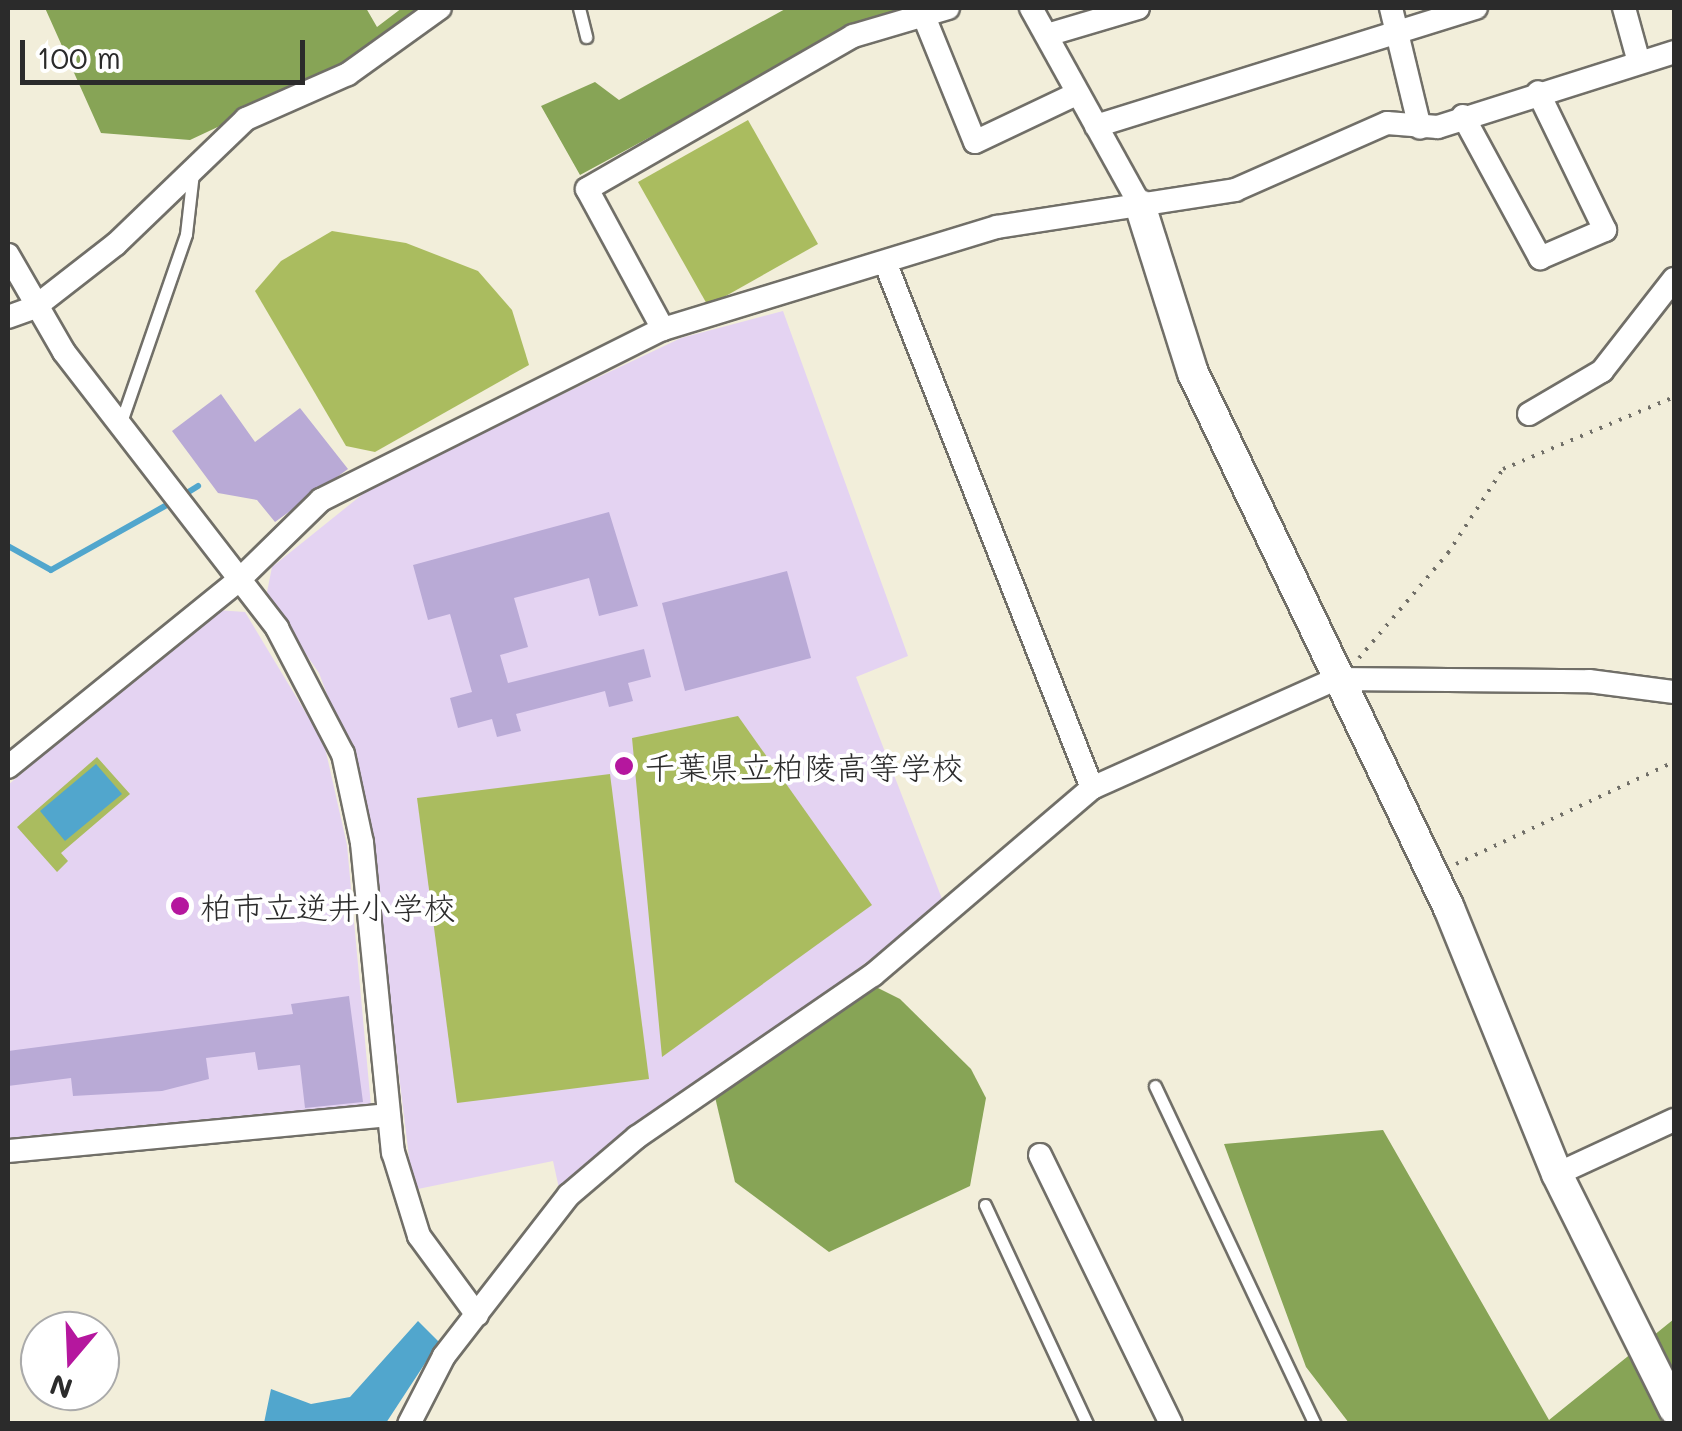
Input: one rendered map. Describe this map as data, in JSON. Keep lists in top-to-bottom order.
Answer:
{
  "places": ["千葉県立柏陵高等学校", "柏市立逆井小学校"],
  "scale_bar": "100 m",
  "north": "bottom"
}
